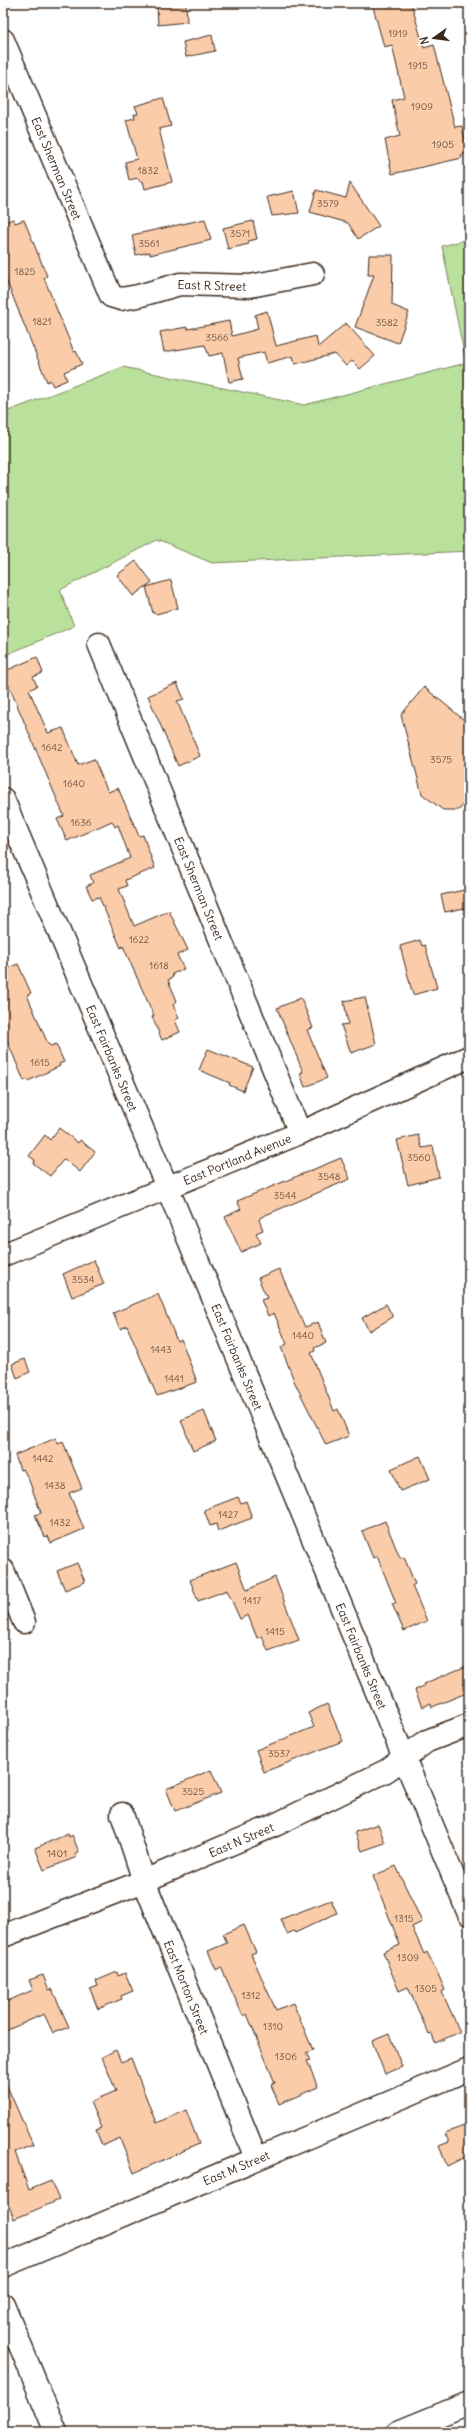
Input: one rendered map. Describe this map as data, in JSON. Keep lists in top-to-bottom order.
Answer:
{
  "streets": {
    "street": [
      "East Sherman Street",
      "East R Street",
      "East Fairbanks Street",
      "East Portland Avenue",
      "East N Street",
      "East Morton Street",
      "East M Street"
    ]
  },
  "crossings": [
    ["East Sherman Street", "East R Street"],
    ["East Sherman Street", "East Portland Avenue"],
    ["East Fairbanks Street", "East Portland Avenue"],
    ["East Fairbanks Street", "East N Street"],
    ["East N Street", "East Morton Street"],
    ["East Morton Street", "East M Street"]
  ],
  "house_numbers": [
    "1919",
    "1915",
    "1909",
    "1905",
    "1832",
    "3579",
    "3571",
    "3561",
    "1825",
    "1821",
    "3582",
    "3566",
    "1642",
    "3575",
    "1640",
    "1636",
    "1622",
    "1618",
    "1615",
    "3560",
    "3548",
    "3544",
    "3534",
    "1440",
    "1443",
    "1441",
    "1442",
    "1438",
    "1427",
    "1432",
    "1417",
    "1415",
    "3537",
    "3525",
    "1401",
    "1315",
    "1309",
    "1305",
    "1312",
    "1310",
    "1306"
  ],
  "north": "left"
}
